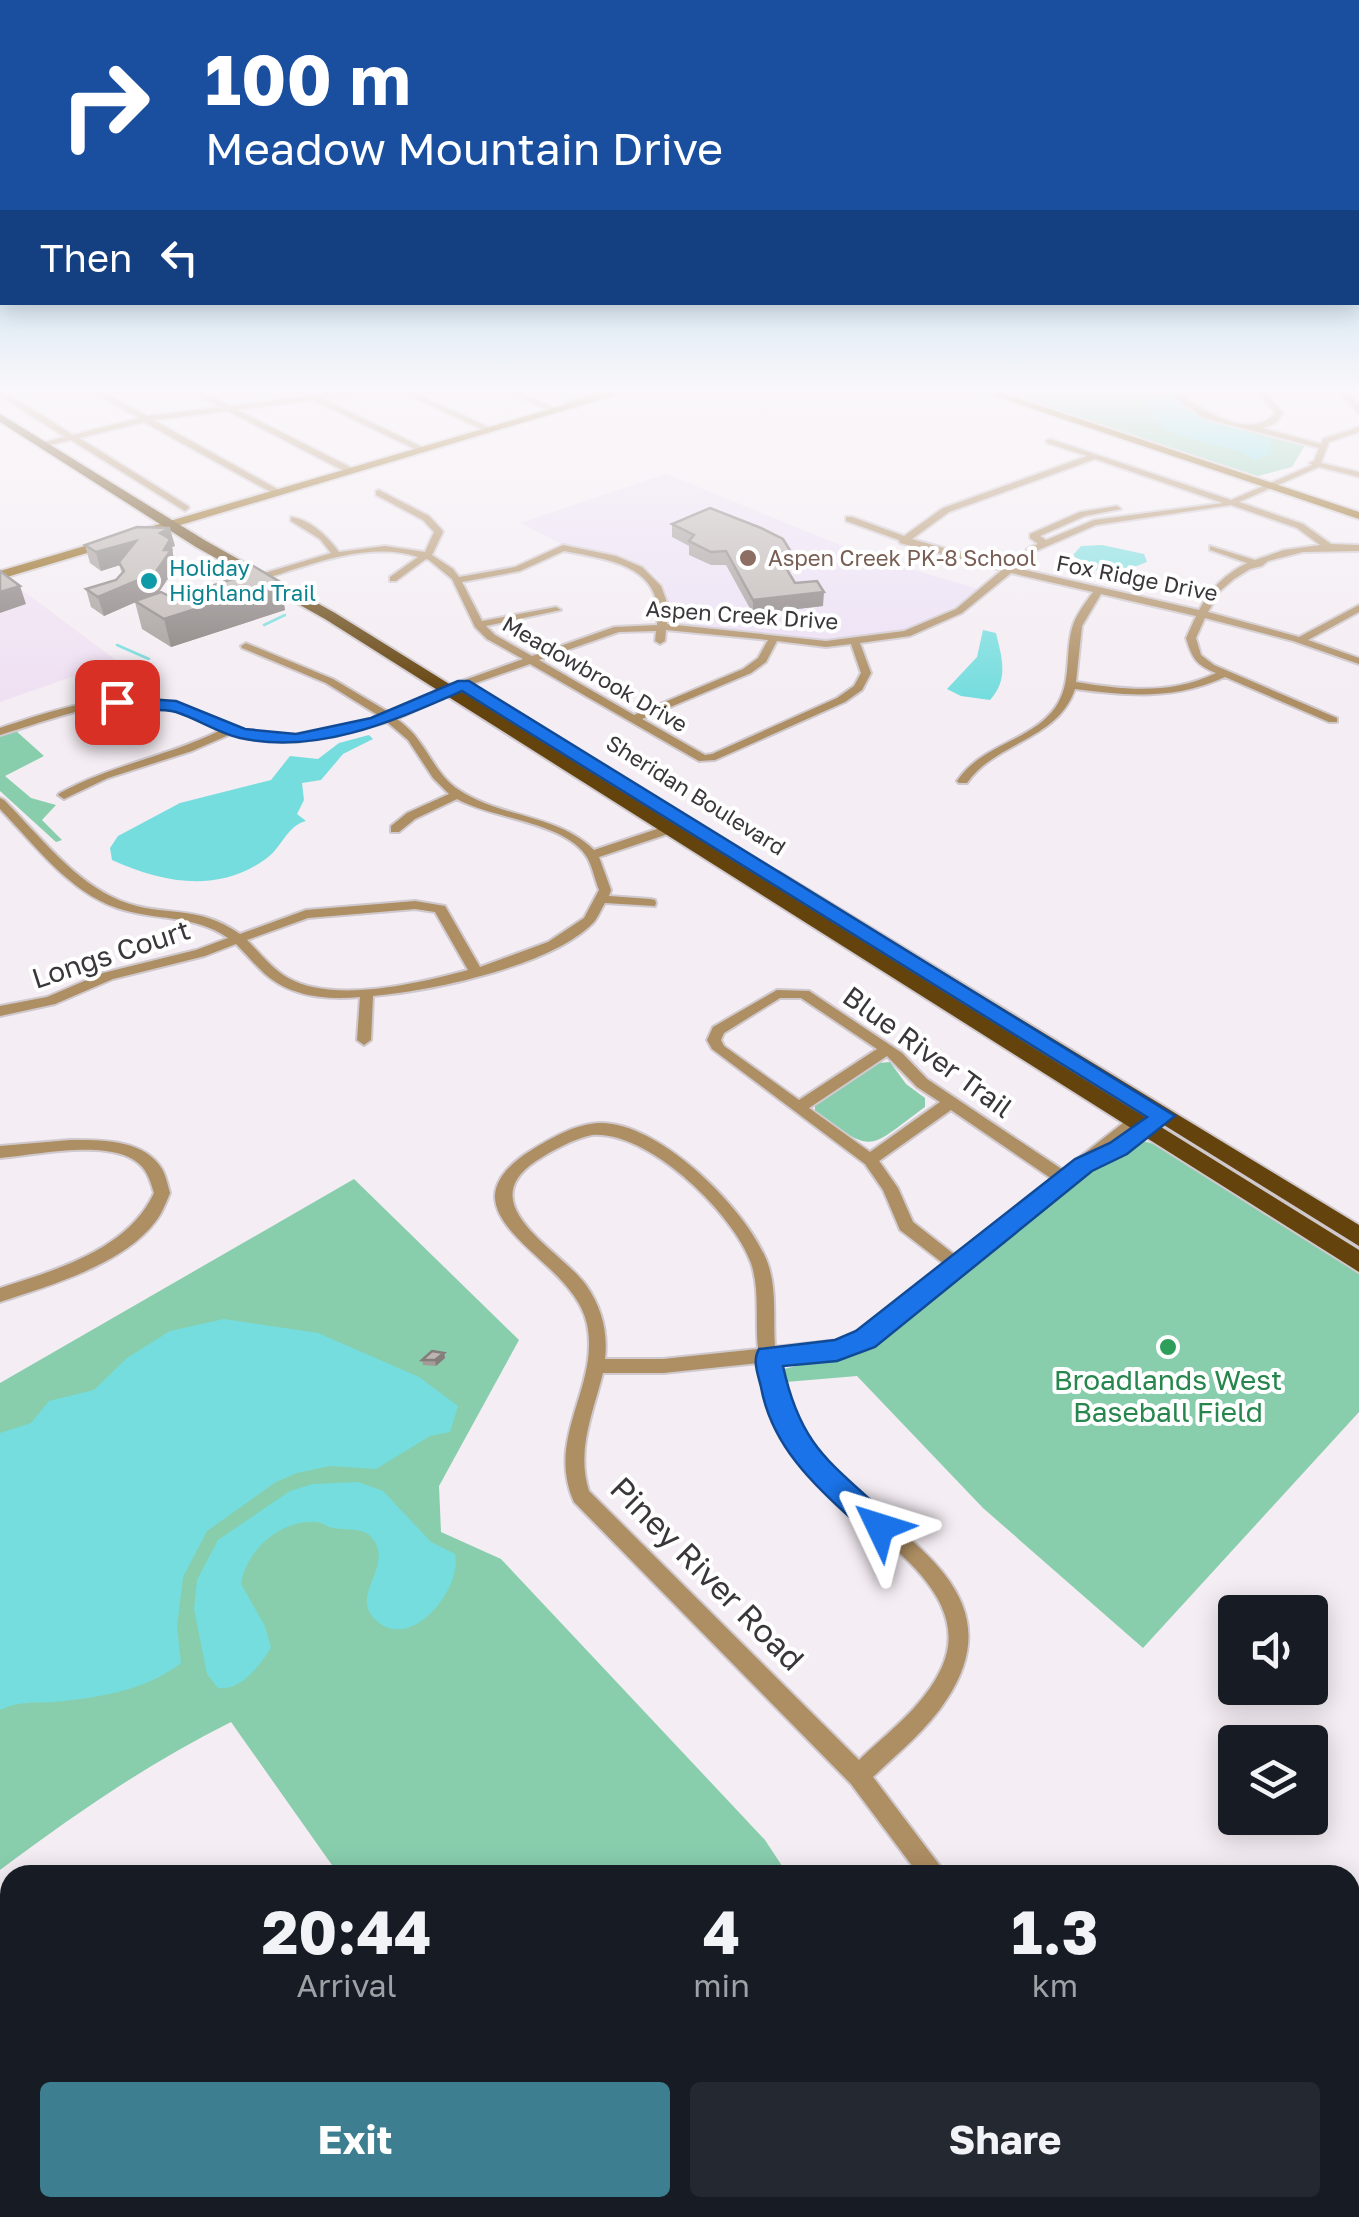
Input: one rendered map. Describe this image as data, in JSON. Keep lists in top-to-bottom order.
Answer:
{
  "streets": {
    "main road": ["Sheridan Boulevard"],
    "street": [
      "Fox Ridge Drive",
      "Aspen Creek Drive",
      "Meadowbrook Drive",
      "Longs Court",
      "Blue River Trail",
      "Piney River Road"
    ]
  },
  "crossings": [
    ["Fox Ridge Drive", "Aspen Creek Drive"],
    ["Aspen Creek Drive", "Meadowbrook Drive"],
    ["Aspen Creek Drive", "Sheridan Boulevard"]
  ],
  "places": ["Aspen Creek PK-8 School", "Holiday Highland Trail", "Broadlands West Baseball Field"],
  "page": {
    "turn": ["100 m", "Meadow Mountain Drive"],
    "then": "Then",
    "eta": [
      "20:44",
      "Arrival",
      "4",
      "min",
      "1.3",
      "km"
    ],
    "buttons": ["Exit", "Share"]
  }
}
